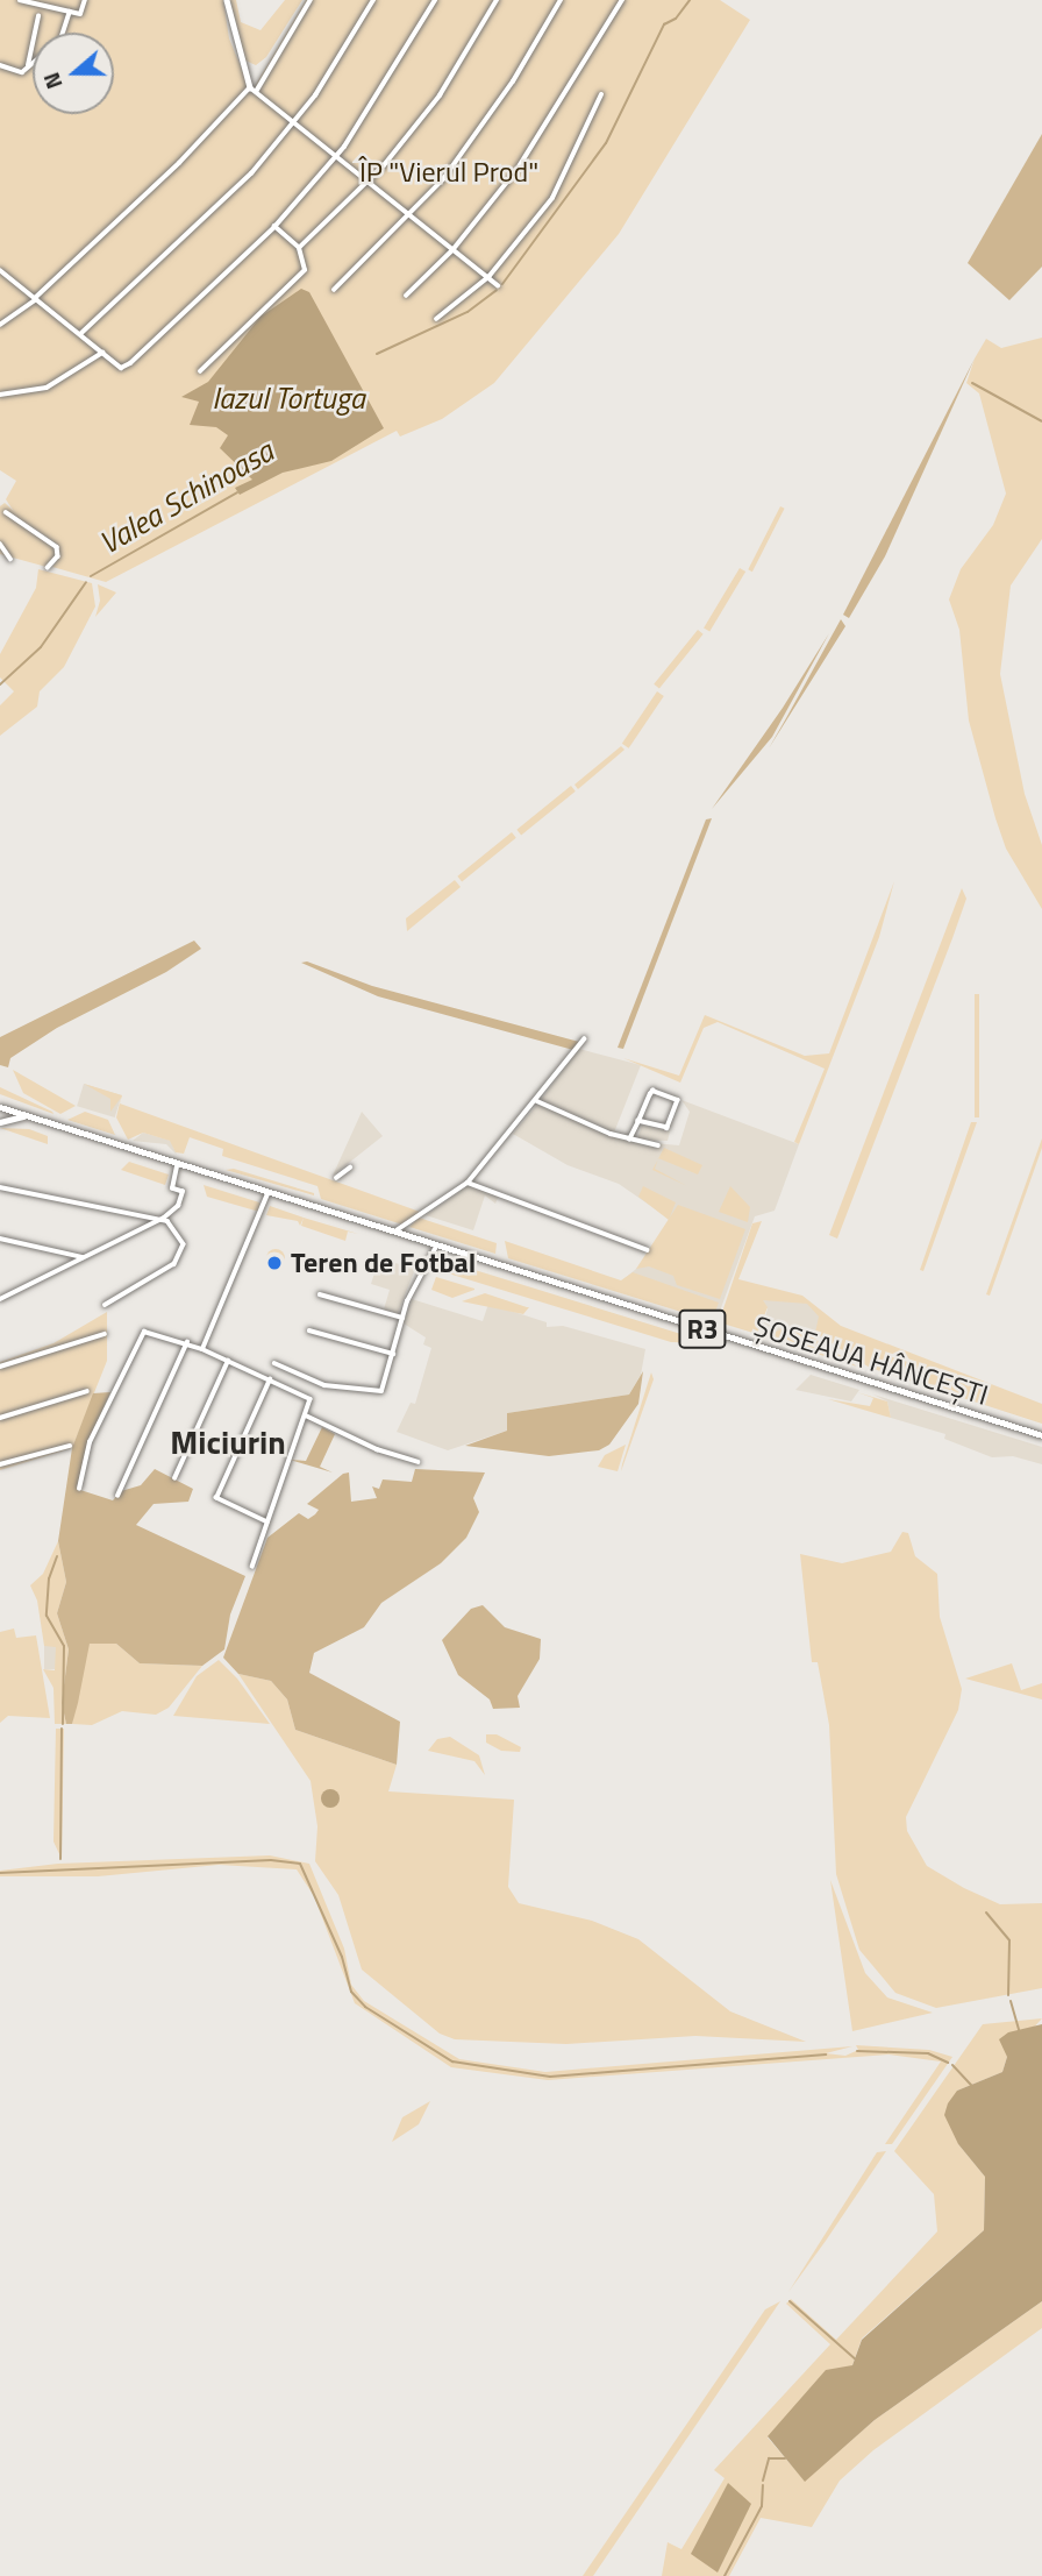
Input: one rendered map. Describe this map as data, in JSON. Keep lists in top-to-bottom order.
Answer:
{
  "streets": {
    "highway": ["R3", "ȘOSEAUA HÂNCEȘTI"]
  },
  "districts": ["Miciurin"],
  "water": ["Iazul Tortuga", "Valea Schinoasa"],
  "parks": ["ÎP \"Vierul Prod\""],
  "places": ["Teren de Fotbal"],
  "north": "left"
}
